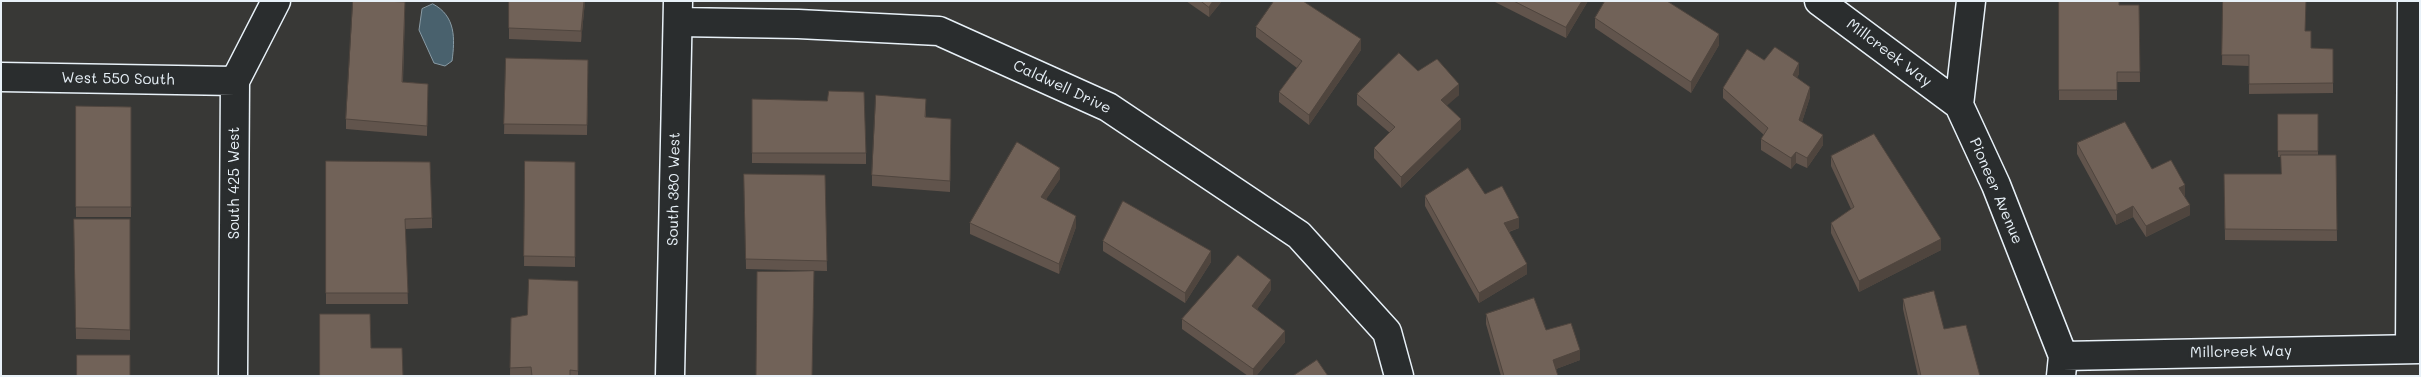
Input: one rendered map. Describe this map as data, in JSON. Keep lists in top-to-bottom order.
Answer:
{
  "streets": {
    "street": [
      "Millcreek Way",
      "West 550 South",
      "Caldwell Drive",
      "South 425 West",
      "South 380 West",
      "Pioneer Avenue"
    ]
  },
  "crossings": [
    ["Millcreek Way", "Pioneer Avenue"],
    ["West 550 South", "South 425 West"],
    ["Caldwell Drive", "South 380 West"]
  ]
}
